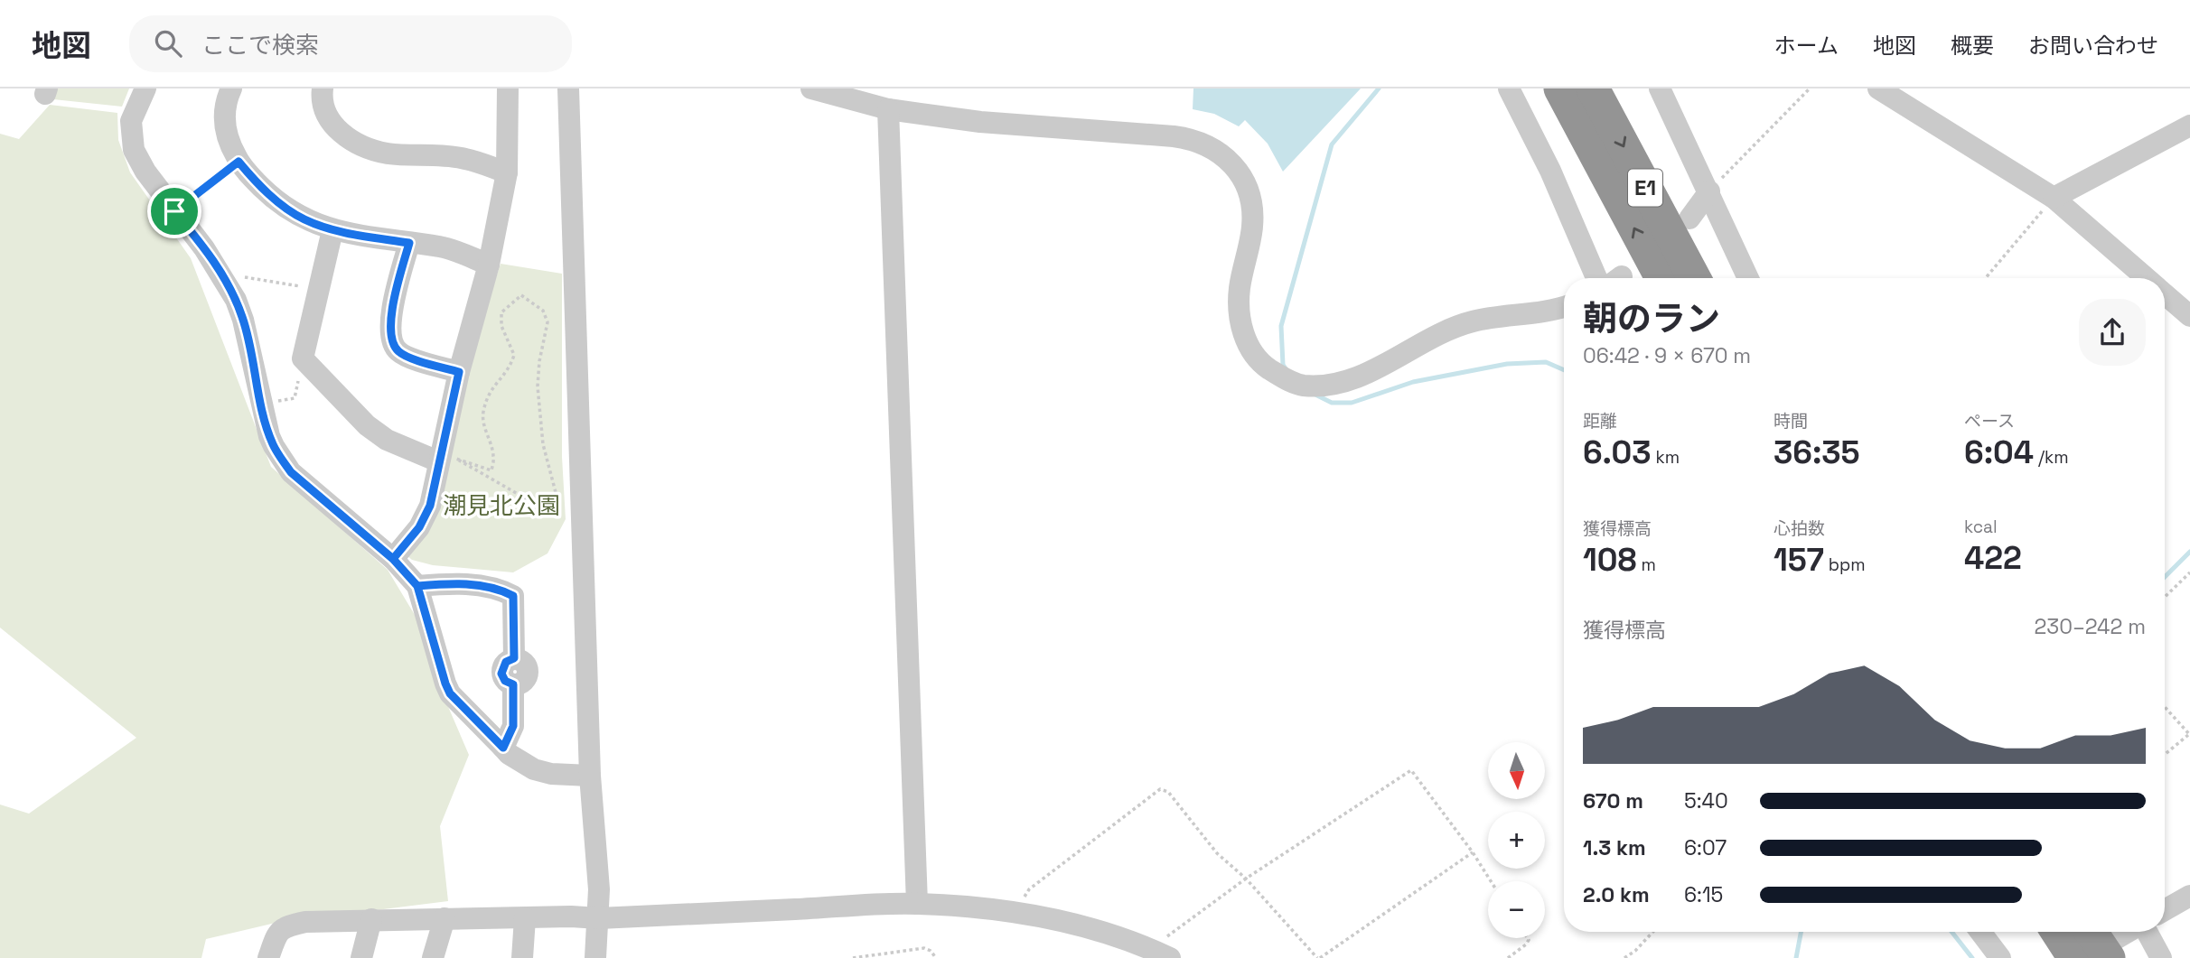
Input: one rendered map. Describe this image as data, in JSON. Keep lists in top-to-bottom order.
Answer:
{
  "streets": {
    "highway": ["E1"]
  },
  "parks": ["潮見北公園"],
  "north": "bottom",
  "page": {
    "header": "地図",
    "search": "ここで検索",
    "nav": [
      "ホーム",
      "地図",
      "概要",
      "お問い合わせ"
    ],
    "heading": ["朝のラン", "06:42 · 9 × 670 m"],
    "stats": [
      ["距離", "6.03 km"],
      ["時間", "36:35"],
      ["ペース", "6:04 /km"],
      ["獲得標高", "108 m"],
      ["心拍数", "157 bpm"],
      ["kcal", "422"]
    ],
    "chart": ["獲得標高", "230–242 m"],
    "map_buttons": ["+", "−"],
    "list": [
      {
        "name": "670 m",
        "note": "5:40"
      },
      {
        "name": "1.3 km",
        "note": "6:07"
      },
      {
        "name": "2.0 km",
        "note": "6:15"
      }
    ]
  }
}
